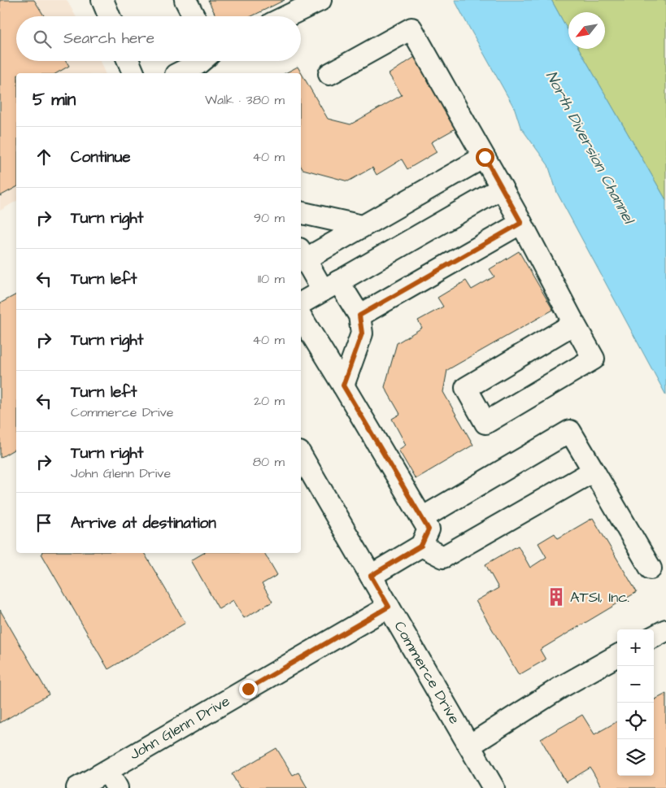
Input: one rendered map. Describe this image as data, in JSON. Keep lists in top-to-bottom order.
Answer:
{
  "streets": {
    "street": ["Commerce Drive", "John Glenn Drive"]
  },
  "crossings": [
    ["Commerce Drive", "John Glenn Drive"]
  ],
  "water": ["North Diversion Channel"],
  "places": {
    "building": ["ATSI, Inc."]
  },
  "north": "bottom left",
  "page": {
    "search": "Search here",
    "heading": ["5 min", "Walk · 380 m"],
    "list": [
      ["Continue", "40 m"],
      ["Turn right", "90 m"],
      ["Turn left", "110 m"],
      ["Turn right", "40 m"],
      ["Turn left", "Commerce Drive", "20 m"],
      ["Turn right", "John Glenn Drive", "80 m"],
      "Arrive at destination"
    ],
    "map_buttons": ["+", "−"]
  }
}
